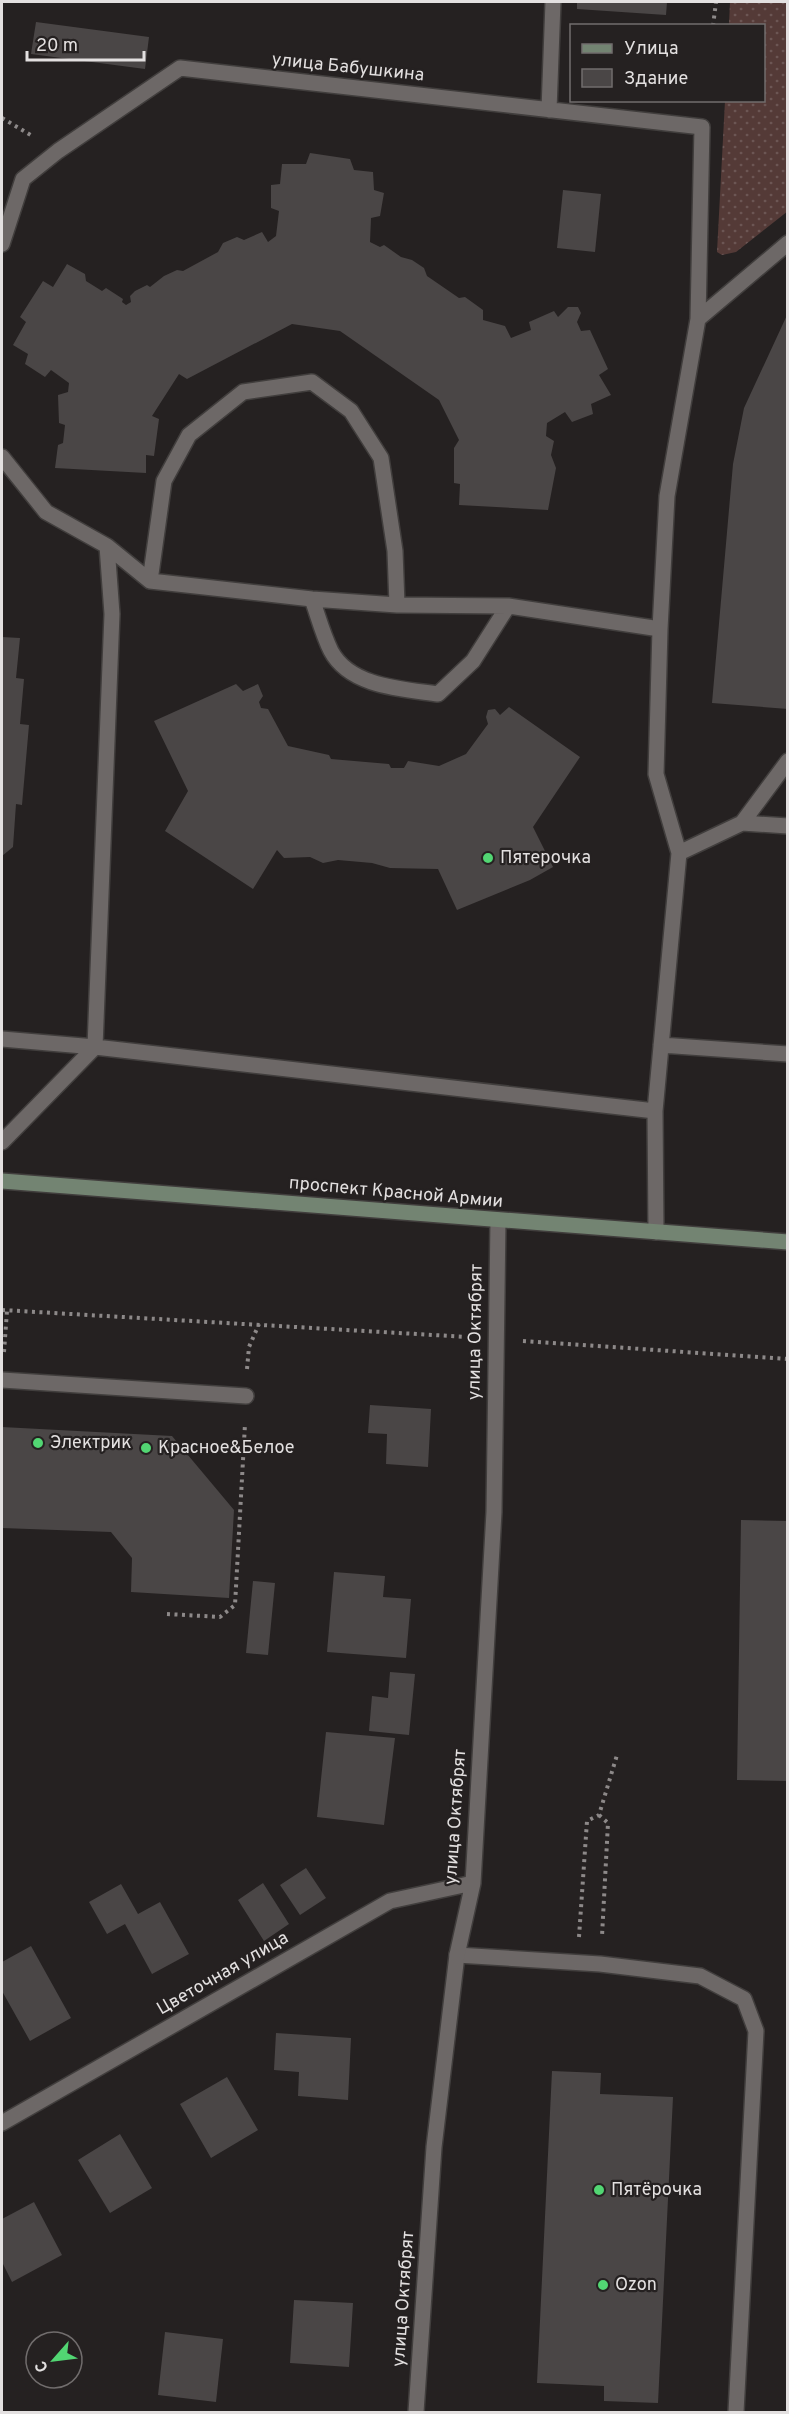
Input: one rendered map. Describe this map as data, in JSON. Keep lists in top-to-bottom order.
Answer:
{
  "streets": {
    "main road": ["проспект Красной Армии"],
    "street": ["улица Бабушкина", "улица Октябрят", "Цветочная улица"]
  },
  "crossings": [
    ["проспект Красной Армии", "улица Октябрят"],
    ["улица Октябрят", "Цветочная улица"]
  ],
  "places": [
    "Пятерочка",
    "Электрик",
    "Красное&Белое",
    "Пятёрочка",
    "Ozon"
  ],
  "legend": ["Улица", "Здание"],
  "scale_bar": "20 m",
  "north": "bottom left"
}
